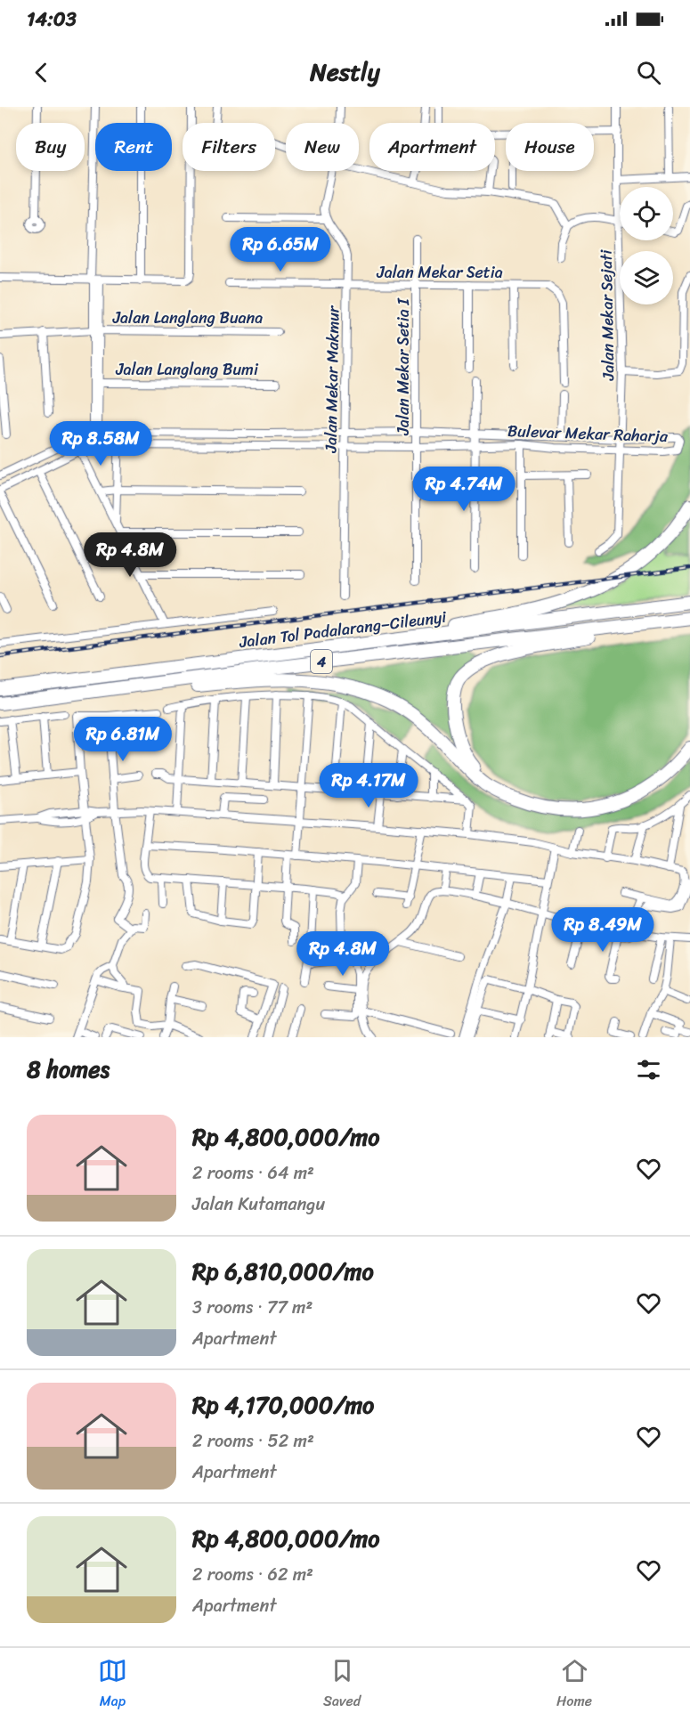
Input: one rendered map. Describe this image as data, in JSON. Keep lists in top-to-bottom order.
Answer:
{
  "streets": {
    "highway": ["Jalan Tol Padalarang–Cileunyi", "4"],
    "street": [
      "Jalan Mekar Setia",
      "Jalan Mekar Sejati",
      "Jalan Langlang Buana",
      "Jalan Mekar Setia I",
      "Jalan Langlang Bumi",
      "Jalan Mekar Makmur",
      "Bulevar Mekar Raharja"
    ]
  },
  "crossings": [
    ["Jalan Mekar Setia", "Jalan Mekar Setia I"],
    ["Jalan Mekar Setia", "Jalan Mekar Makmur"],
    ["Jalan Mekar Sejati", "Bulevar Mekar Raharja"],
    ["Jalan Mekar Setia I", "Bulevar Mekar Raharja"],
    ["Jalan Mekar Makmur", "Bulevar Mekar Raharja"]
  ],
  "page": {
    "status": "14:03",
    "header": "Nestly",
    "chip": [
      "Buy",
      "Rent",
      "Filters",
      "New",
      "Apartment",
      "House"
    ],
    "price": [
      "Rp 6.65M",
      "Rp 8.58M",
      "Rp 4.74M",
      "Rp 4.8M",
      "Rp 6.81M",
      "Rp 4.17M",
      "Rp 8.49M",
      "Rp 4.8M"
    ],
    "heading": "8 homes",
    "list": [
      {
        "name": "Rp 4,800,000/mo",
        "note": "2 rooms · 64 m² · Jalan Kutamangu"
      },
      {
        "name": "Rp 6,810,000/mo",
        "note": "3 rooms · 77 m² · Apartment"
      },
      {
        "name": "Rp 4,170,000/mo",
        "note": "2 rooms · 52 m² · Apartment"
      },
      {
        "name": "Rp 4,800,000/mo",
        "note": "2 rooms · 62 m² · Apartment"
      }
    ],
    "tabs": ["Map", "Saved", "Home"]
  }
}
